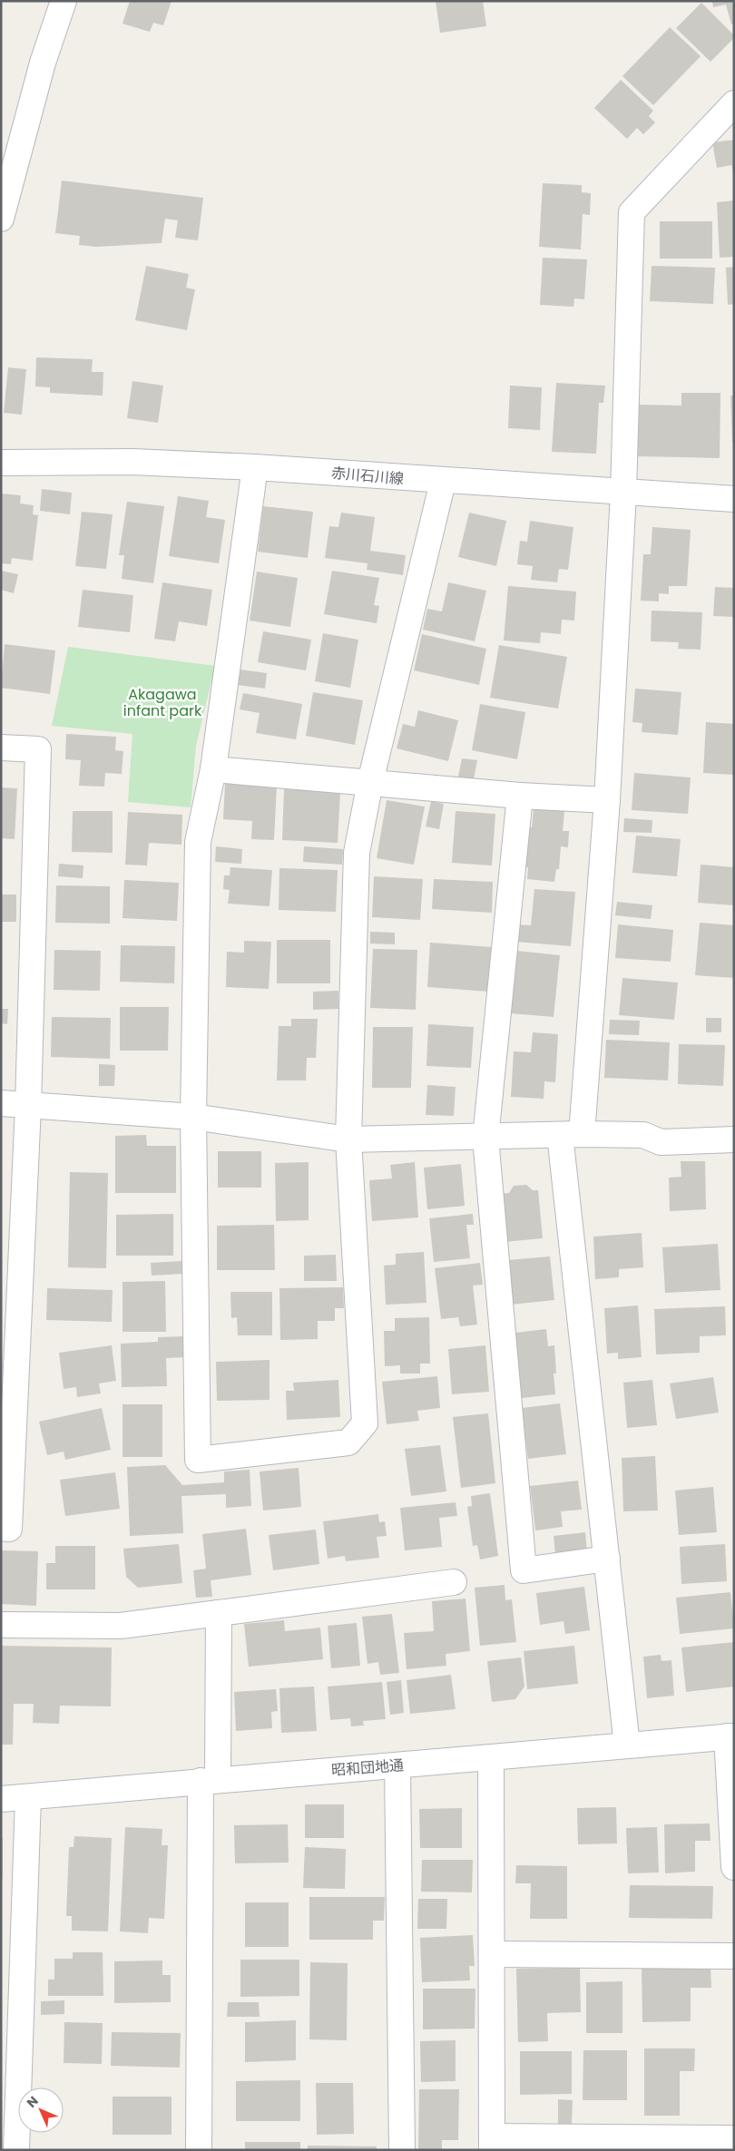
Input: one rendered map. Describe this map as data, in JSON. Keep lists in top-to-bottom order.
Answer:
{
  "streets": {
    "street": ["赤川石川線", "昭和団地通"]
  },
  "parks": ["Akagawa infant park"],
  "north": "top left"
}
